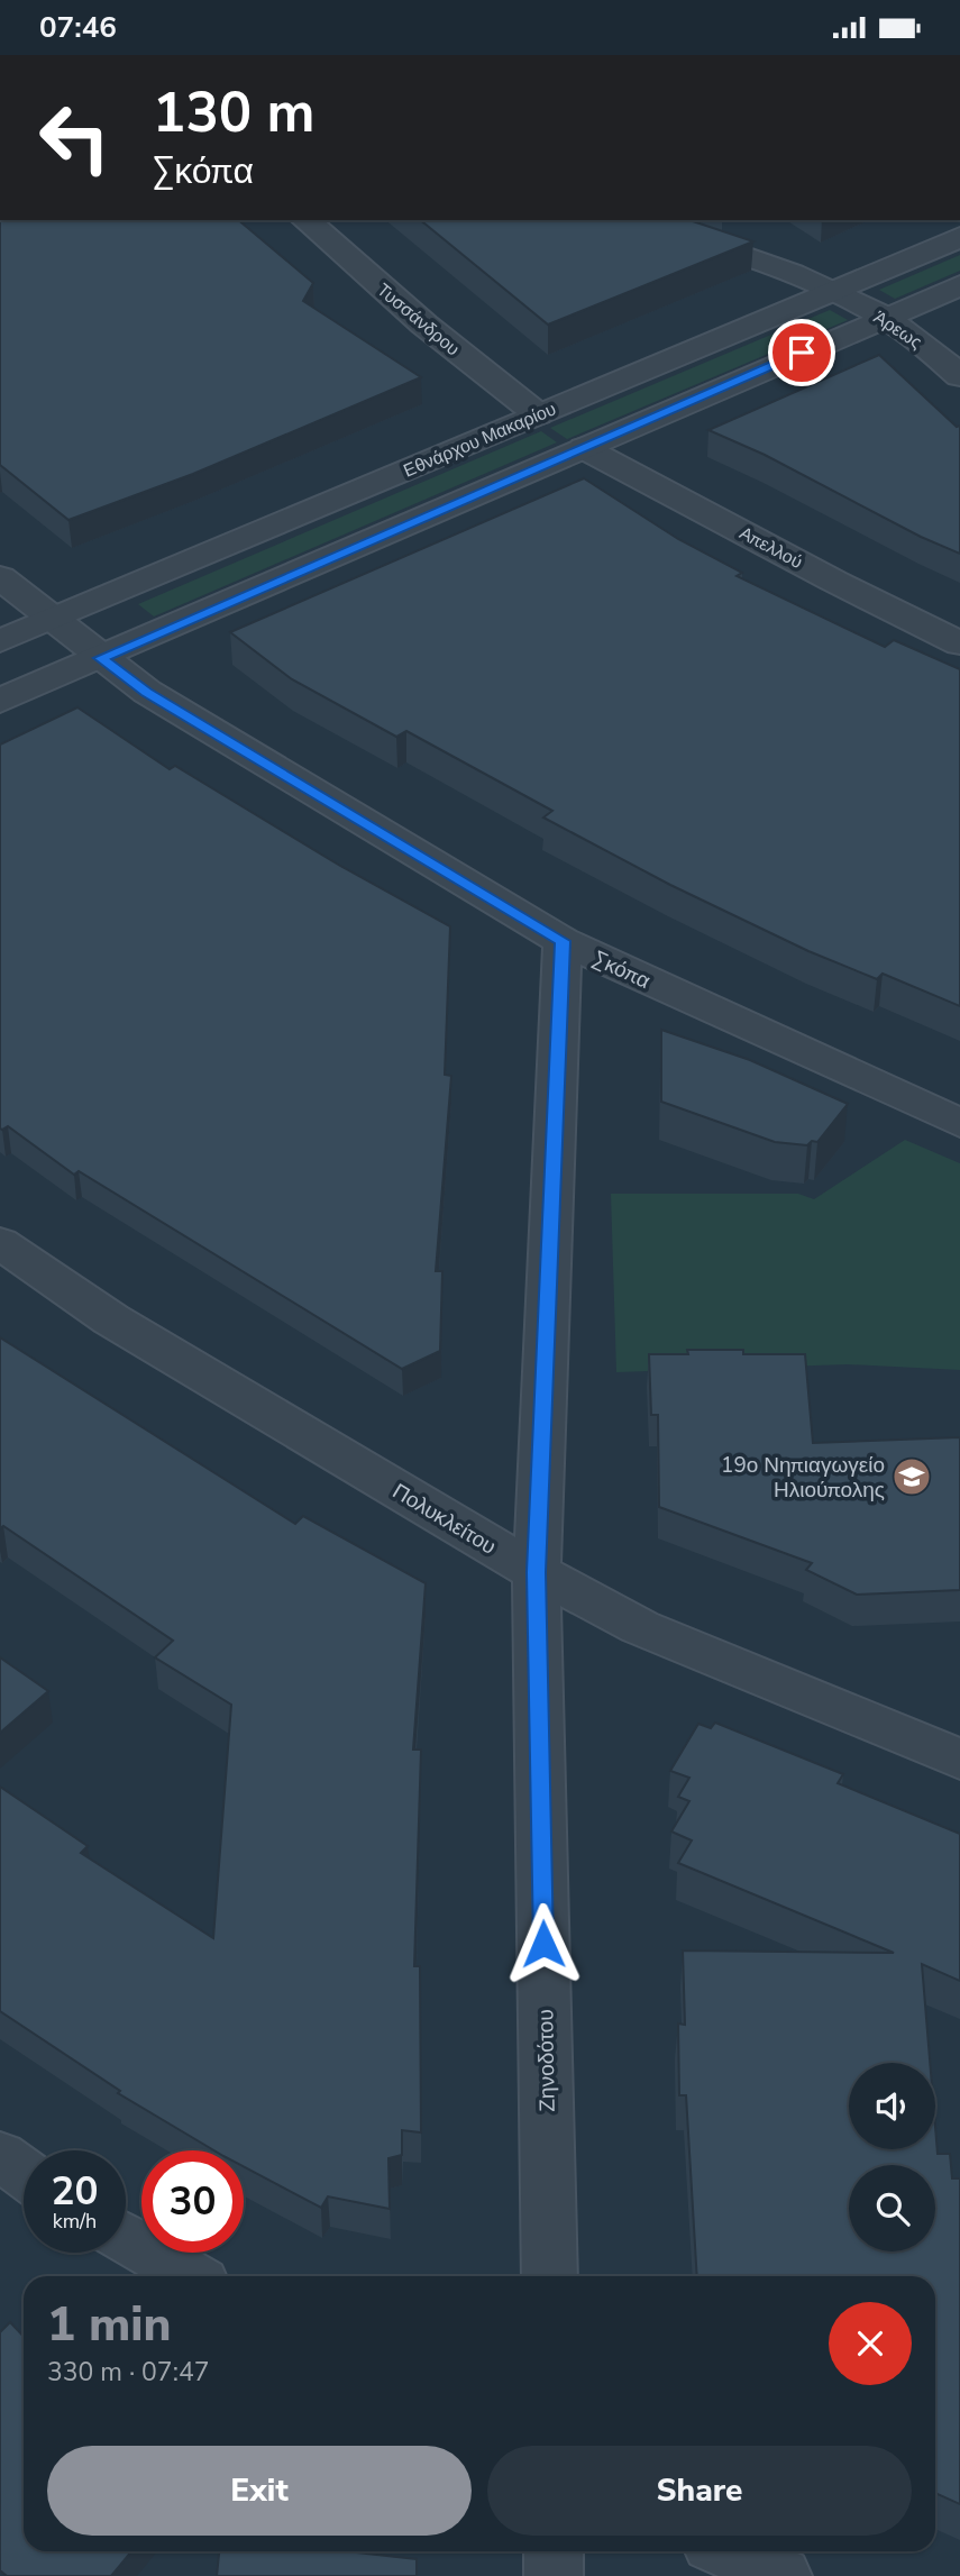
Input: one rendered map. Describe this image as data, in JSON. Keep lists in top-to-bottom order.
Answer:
{
  "streets": {
    "street": [
      "Τυσσάνδρου",
      "Άρεως",
      "Εθνάρχου Μακαρίου",
      "Απελλού",
      "Σκόπα",
      "Πολυκλείτου",
      "Ζηνοδότου"
    ]
  },
  "crossings": [
    ["Τυσσάνδρου", "Εθνάρχου Μακαρίου"],
    ["Άρεως", "Εθνάρχου Μακαρίου"],
    ["Εθνάρχου Μακαρίου", "Σκόπα"],
    ["Σκόπα", "Ζηνοδότου"],
    ["Πολυκλείτου", "Ζηνοδότου"]
  ],
  "places": {
    "school or university": ["19ο Νηπιαγωγείο Ηλιούπολης"]
  },
  "page": {
    "status": "07:46",
    "turn": ["130 m", "Σκόπα"],
    "speed": "20 km/h",
    "limit": "30",
    "heading": ["1 min", "330 m · 07:47"],
    "buttons": ["Exit", "Share"]
  }
}
